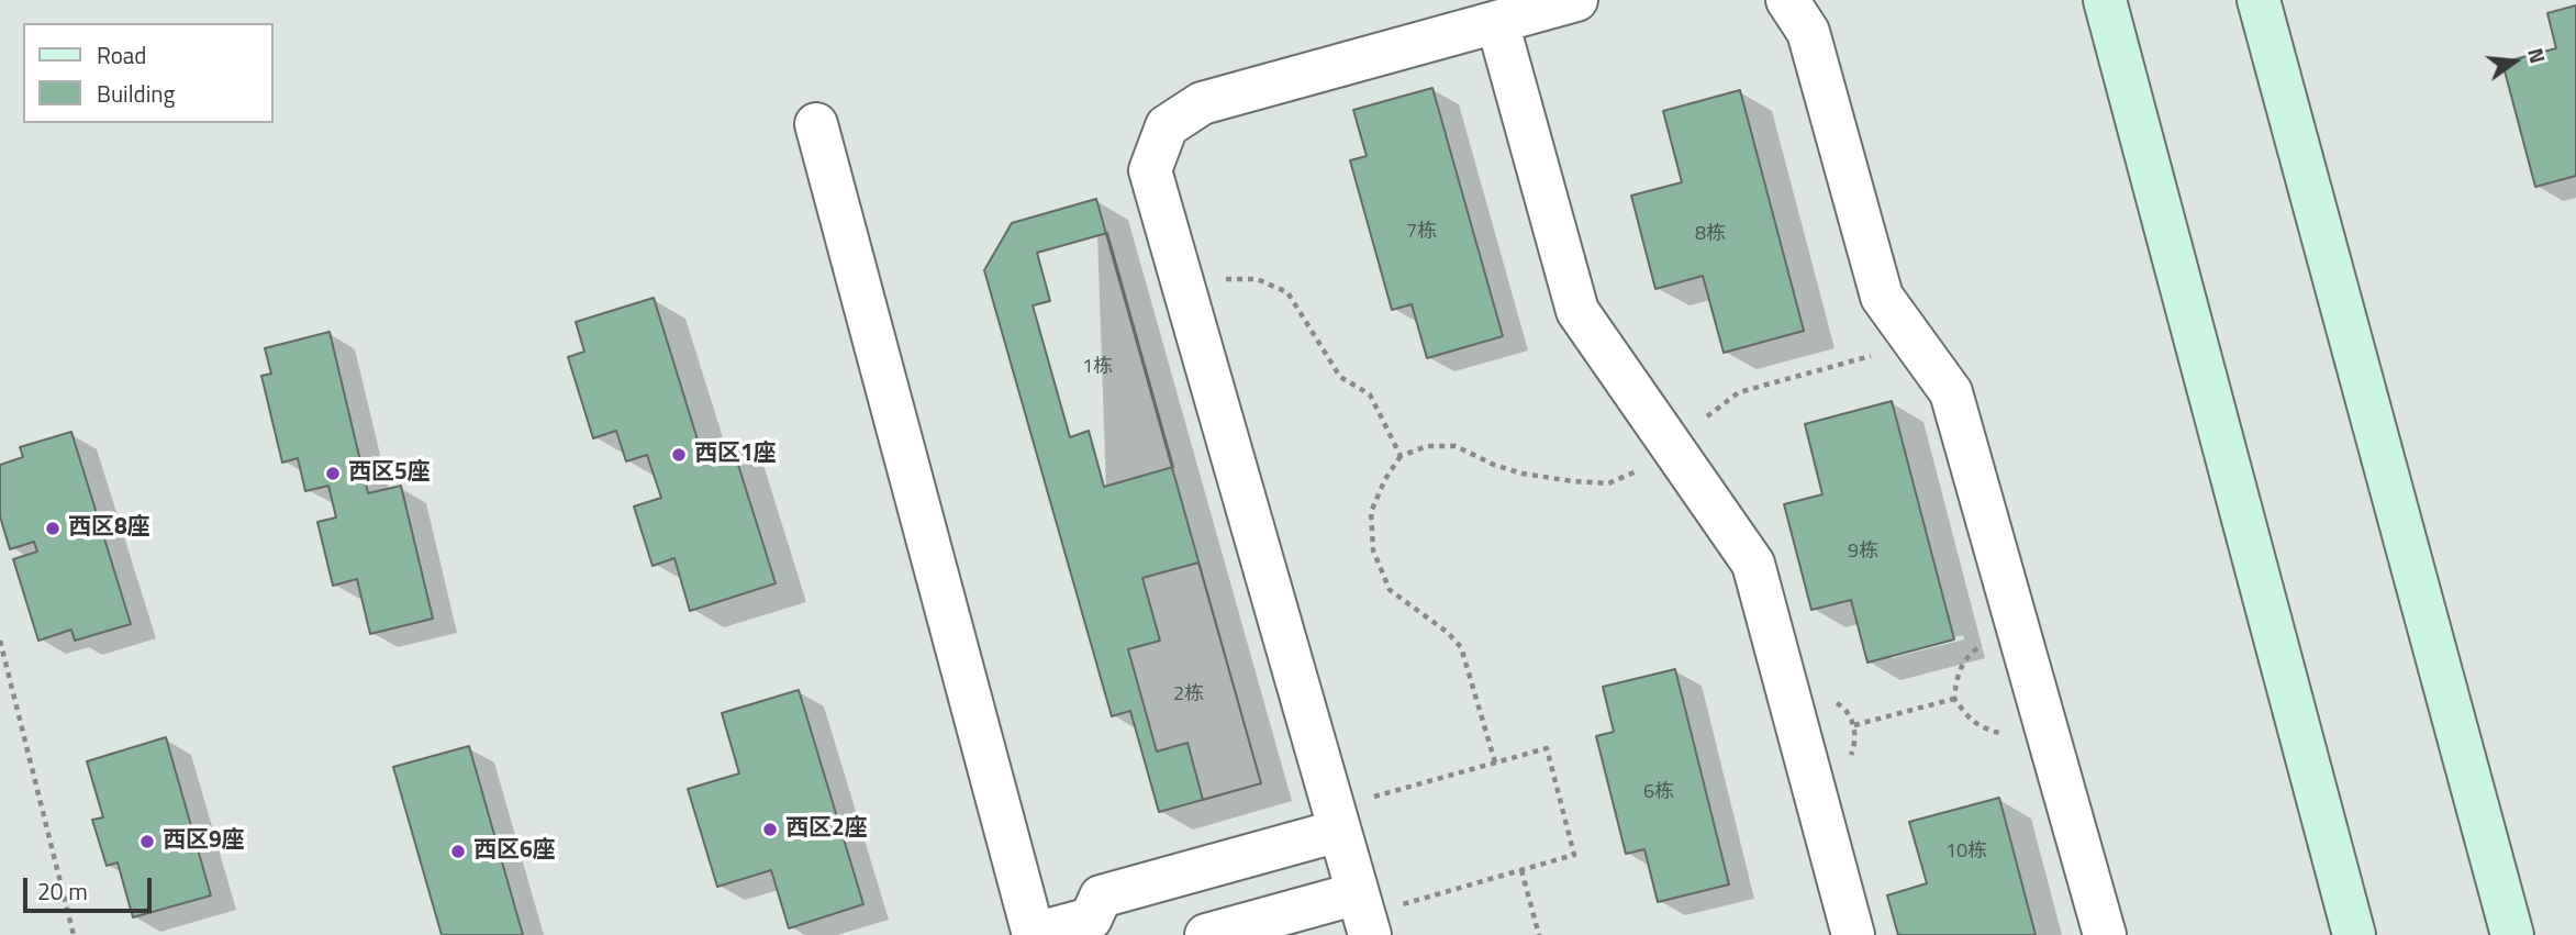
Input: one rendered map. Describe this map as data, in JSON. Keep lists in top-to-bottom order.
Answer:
{
  "places": [
    "西区1座",
    "西区5座",
    "西区8座",
    "西区2座",
    "西区9座",
    "西区6座"
  ],
  "house_numbers": [
    "7栋",
    "8栋",
    "1栋",
    "9栋",
    "2栋",
    "6栋",
    "10栋"
  ],
  "legend": ["Road", "Building"],
  "scale_bar": "20 m",
  "north": "right"
}
